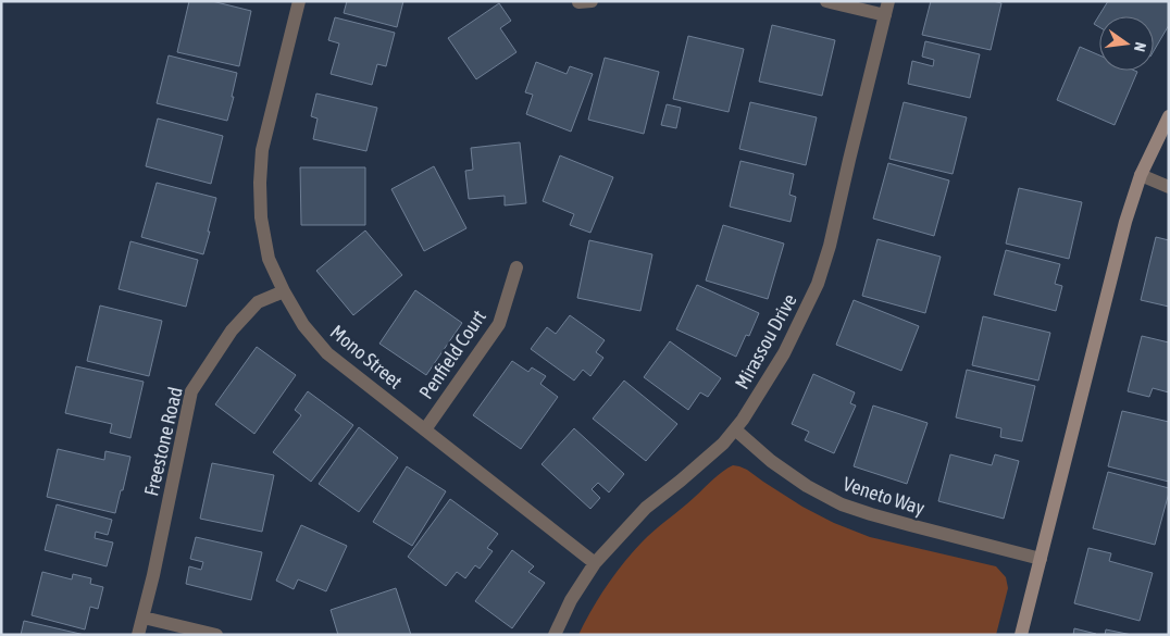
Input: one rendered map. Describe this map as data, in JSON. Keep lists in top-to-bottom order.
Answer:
{
  "streets": {
    "street": [
      "Mirassou Drive",
      "Penfield Court",
      "Mono Street",
      "Freestone Road",
      "Veneto Way"
    ]
  },
  "crossings": [
    ["Mirassou Drive", "Mono Street"],
    ["Mirassou Drive", "Veneto Way"],
    ["Penfield Court", "Mono Street"],
    ["Mono Street", "Freestone Road"]
  ],
  "north": "right"
}
